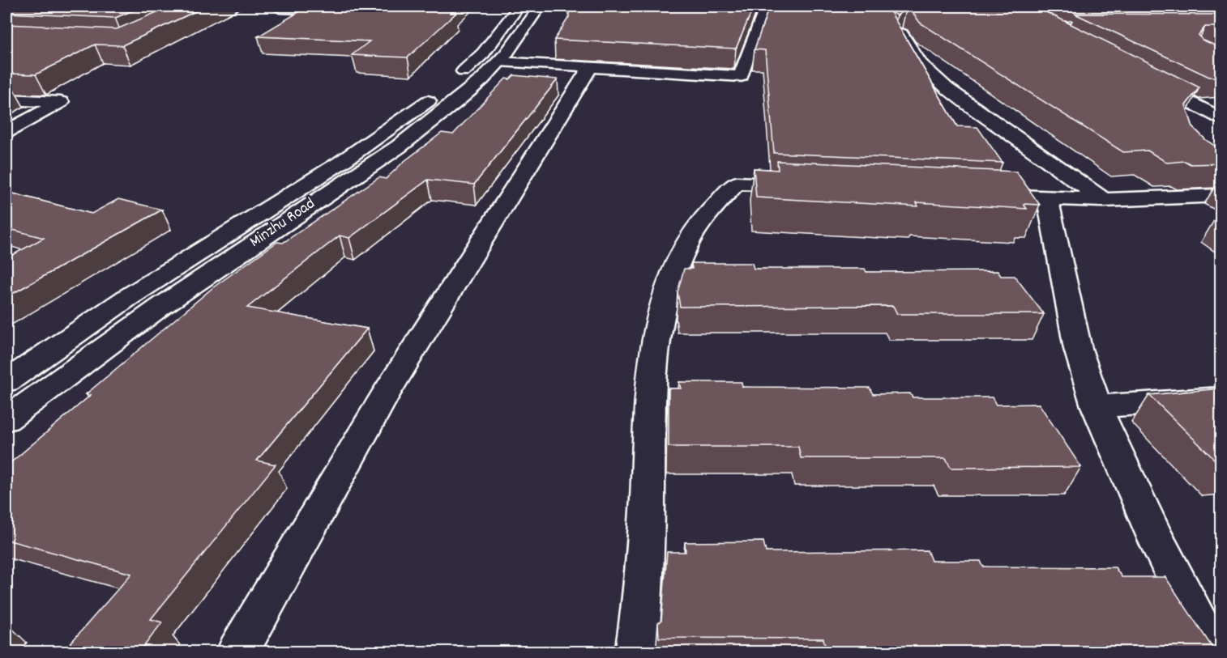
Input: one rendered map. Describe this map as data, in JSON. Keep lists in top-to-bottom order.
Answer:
{
  "streets": {
    "main road": ["Minzhu Road"]
  }
}
